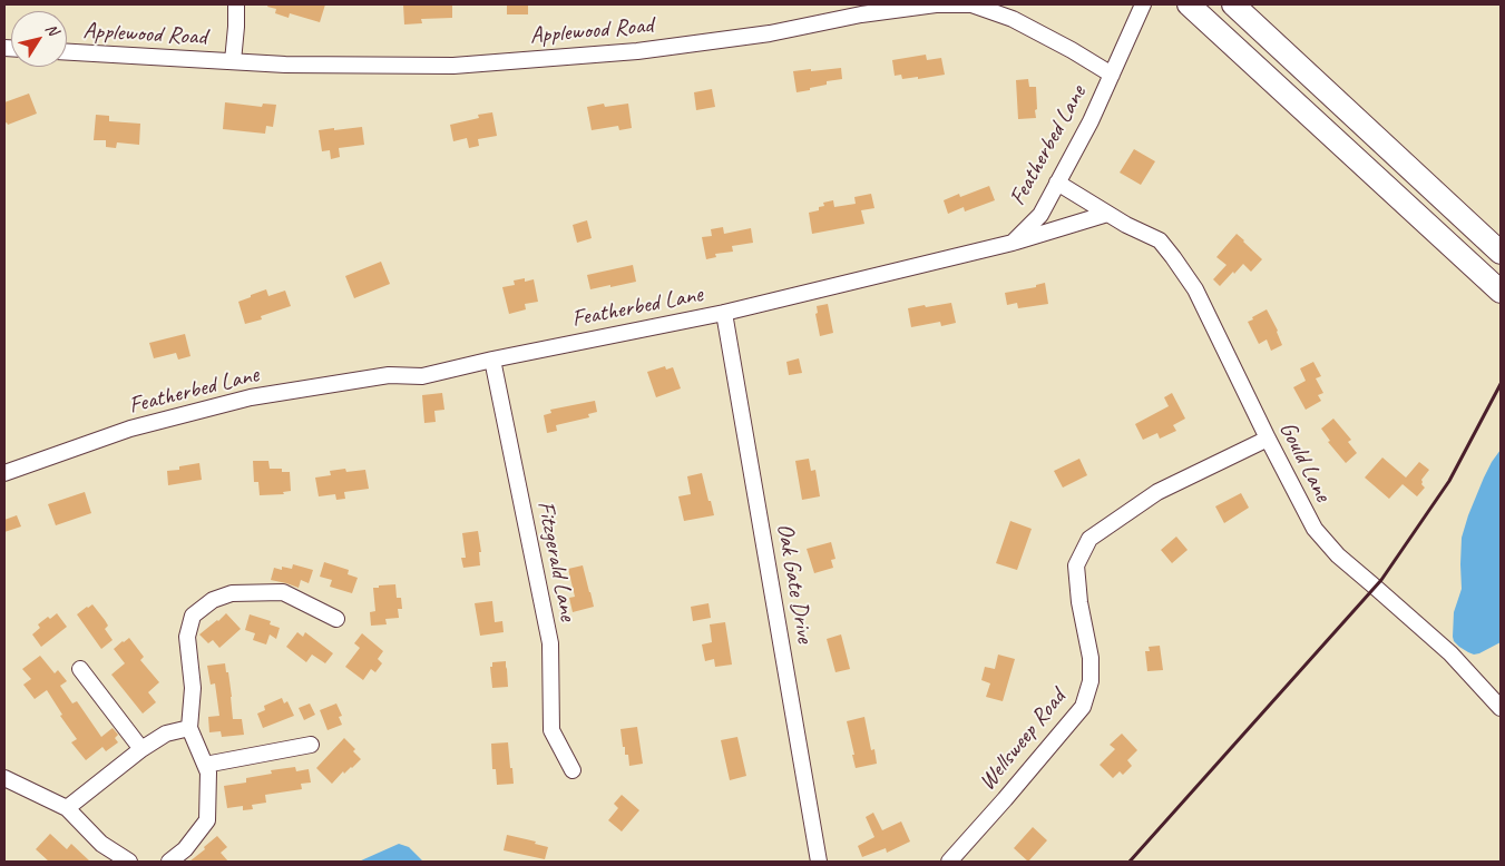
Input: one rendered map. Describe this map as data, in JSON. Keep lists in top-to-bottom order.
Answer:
{
  "streets": {
    "street": [
      "Applewood Road",
      "Featherbed Lane",
      "Gould Lane",
      "Fitzgerald Lane",
      "Oak Gate Drive",
      "Wellsweep Road"
    ]
  },
  "crossings": [
    ["Applewood Road", "Featherbed Lane"],
    ["Featherbed Lane", "Gould Lane"],
    ["Featherbed Lane", "Fitzgerald Lane"],
    ["Featherbed Lane", "Oak Gate Drive"],
    ["Gould Lane", "Wellsweep Road"]
  ],
  "north": "top right"
}
